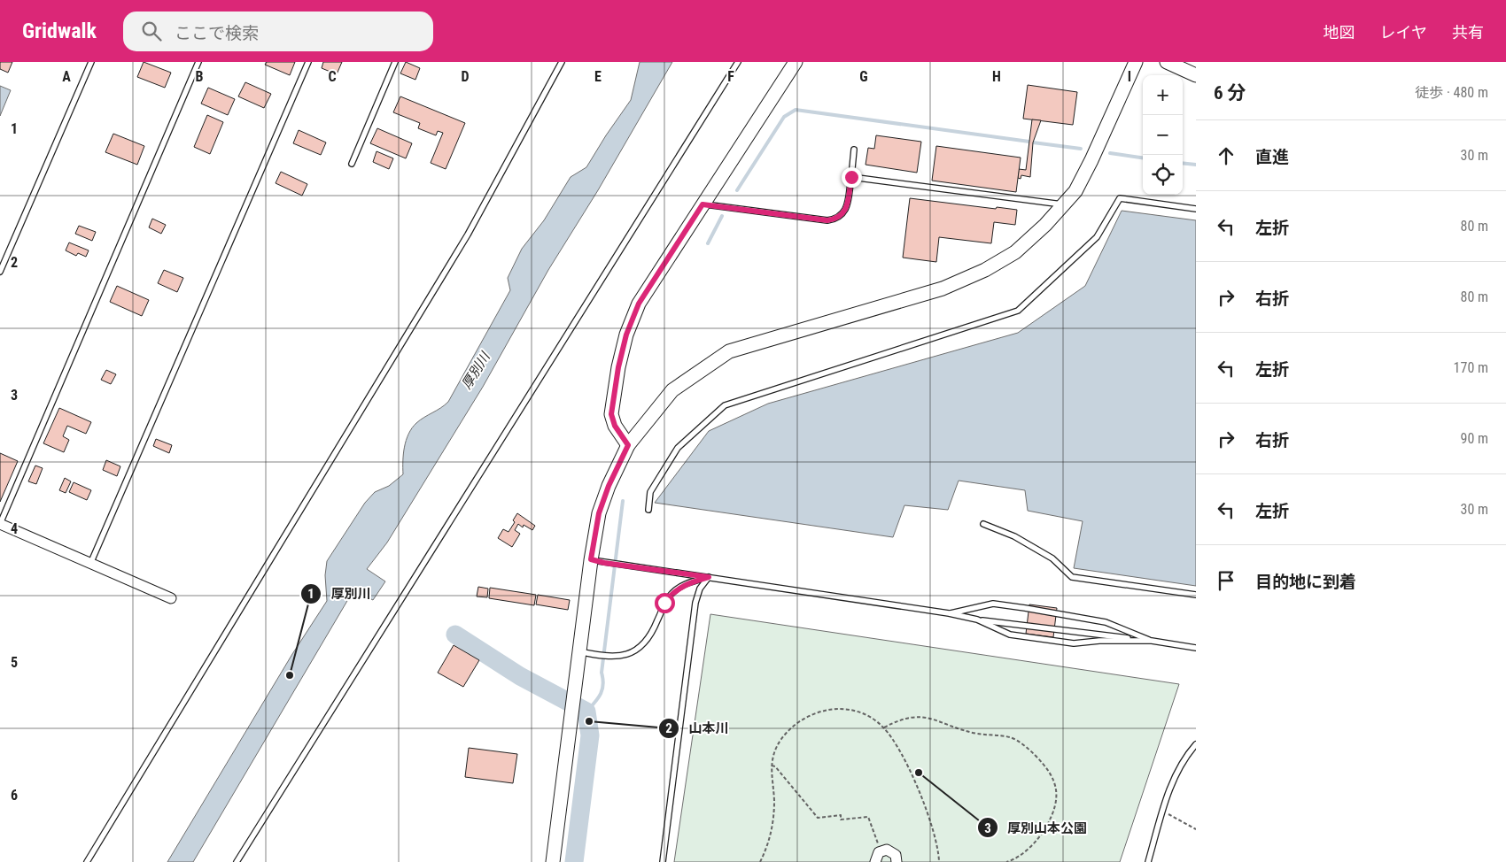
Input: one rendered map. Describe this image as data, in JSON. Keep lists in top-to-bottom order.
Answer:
{
  "water": ["厚別川"],
  "places": ["厚別川", "山本川", "厚別山本公園"],
  "page": {
    "header": "Gridwalk",
    "search": "ここで検索",
    "nav": ["地図", "レイヤ", "共有"],
    "heading": ["6 分", "徒歩 · 480 m"],
    "map_buttons": ["+", "−"],
    "list": [
      ["直進", "30 m"],
      ["左折", "80 m"],
      ["右折", "80 m"],
      ["左折", "170 m"],
      ["右折", "90 m"],
      ["左折", "30 m"],
      "目的地に到着"
    ]
  },
  "grid": {
    "columns": [
      "A",
      "B",
      "C",
      "D",
      "E",
      "F",
      "G",
      "H",
      "I"
    ],
    "rows": [
      "1",
      "2",
      "3",
      "4",
      "5",
      "6"
    ]
  }
}
